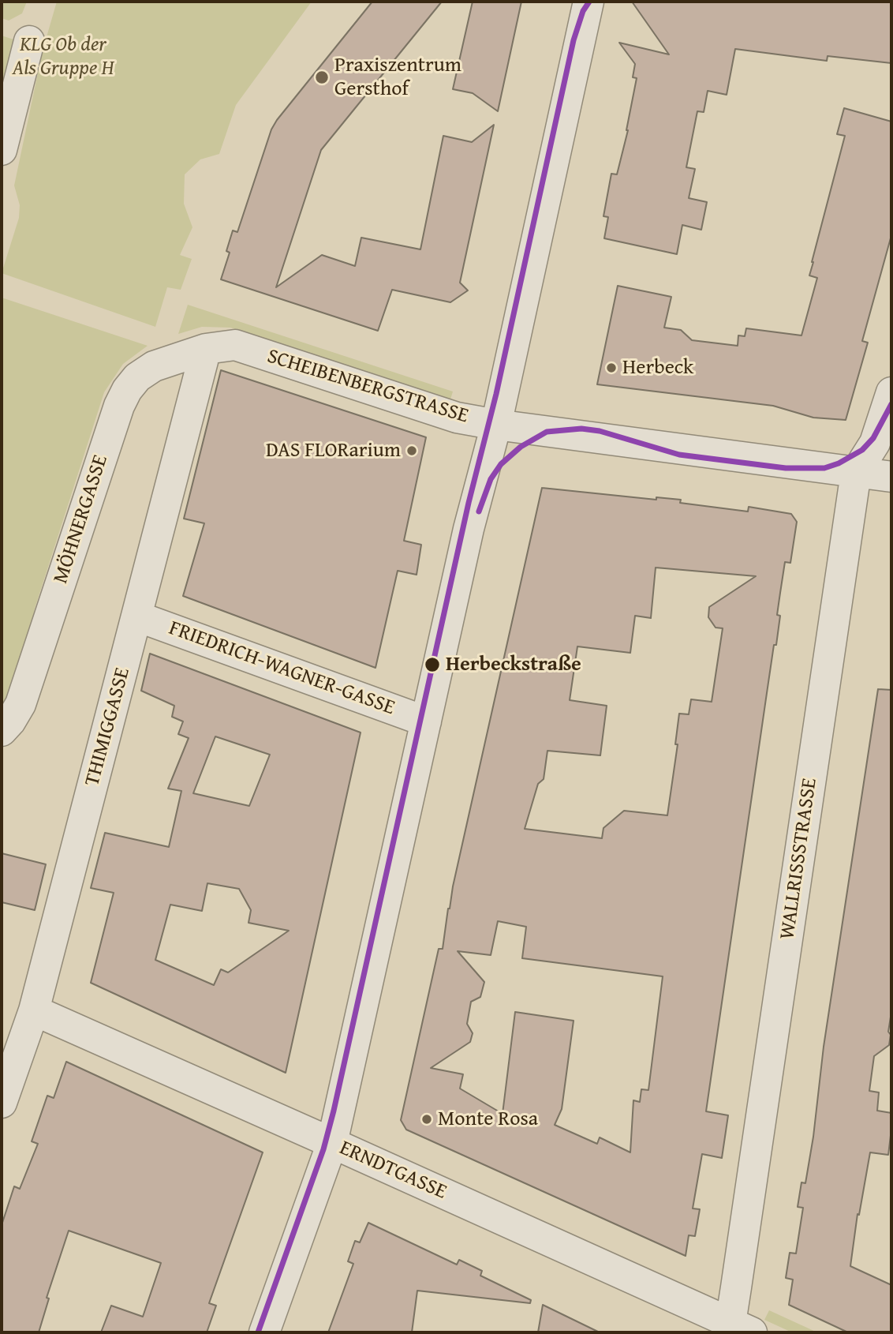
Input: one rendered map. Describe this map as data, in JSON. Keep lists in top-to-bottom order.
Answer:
{
  "streets": {
    "street": [
      "SCHEIBENBERGSTRASSE",
      "MÖHNERGASSE",
      "FRIEDRICH-WAGNER-GASSE",
      "THIMIGGASSE",
      "WALLRISSSTRASSE",
      "ERNDTGASSE"
    ]
  },
  "crossings": [
    ["SCHEIBENBERGSTRASSE", "MÖHNERGASSE"],
    ["SCHEIBENBERGSTRASSE", "THIMIGGASSE"],
    ["SCHEIBENBERGSTRASSE", "WALLRISSSTRASSE"],
    ["MÖHNERGASSE", "THIMIGGASSE"],
    ["FRIEDRICH-WAGNER-GASSE", "THIMIGGASSE"],
    ["THIMIGGASSE", "ERNDTGASSE"],
    ["WALLRISSSTRASSE", "ERNDTGASSE"]
  ],
  "parks": ["KLG Ob der Als Gruppe H"],
  "places": [
    "Praxiszentrum Gersthof",
    "Herbeck",
    "DAS FLORarium",
    "Herbeckstraße",
    "Monte Rosa"
  ]
}
